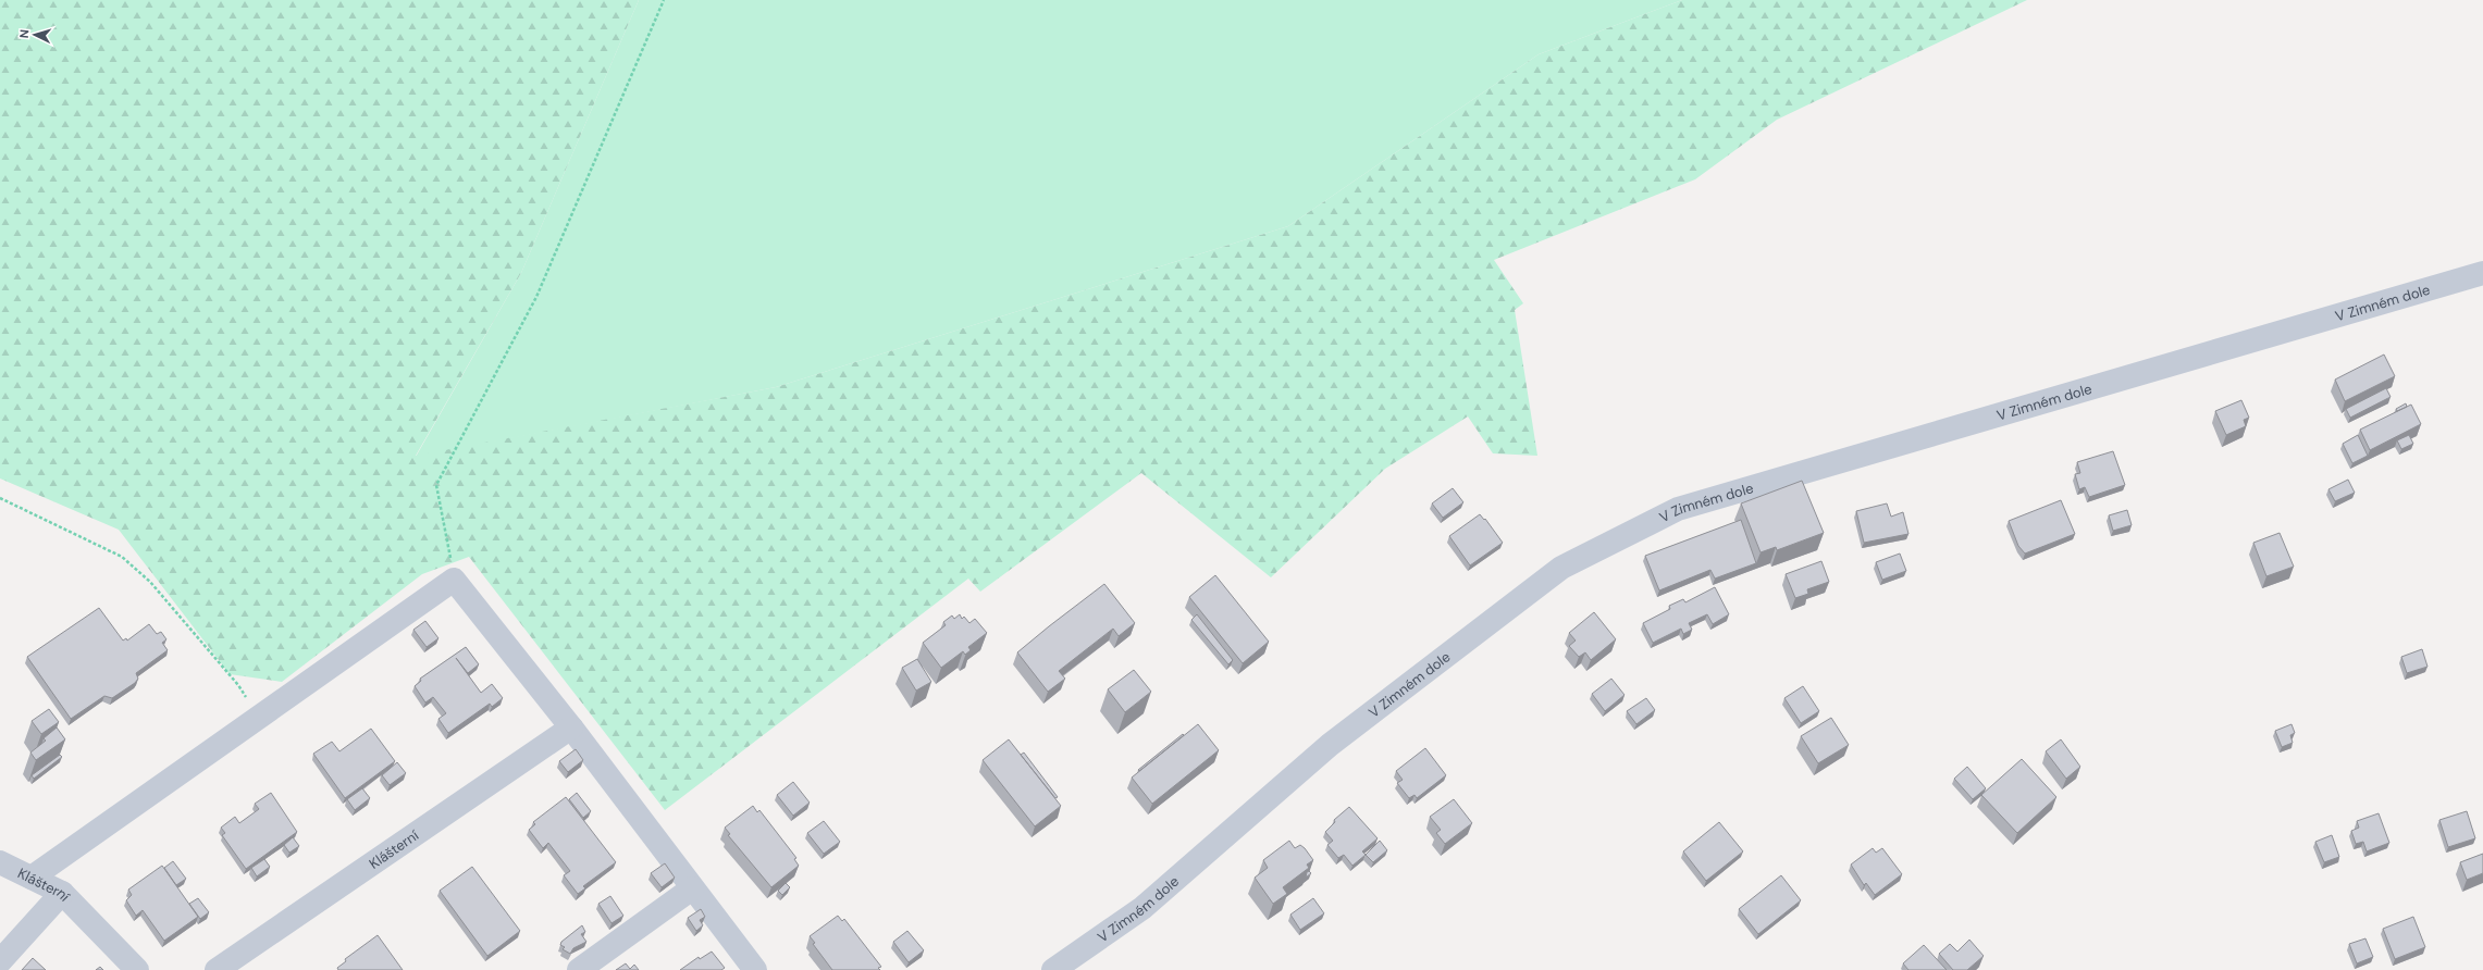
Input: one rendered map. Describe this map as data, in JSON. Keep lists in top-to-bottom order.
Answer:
{
  "streets": {
    "street": ["V Zimném dole", "Klášterní"]
  },
  "north": "left"
}
